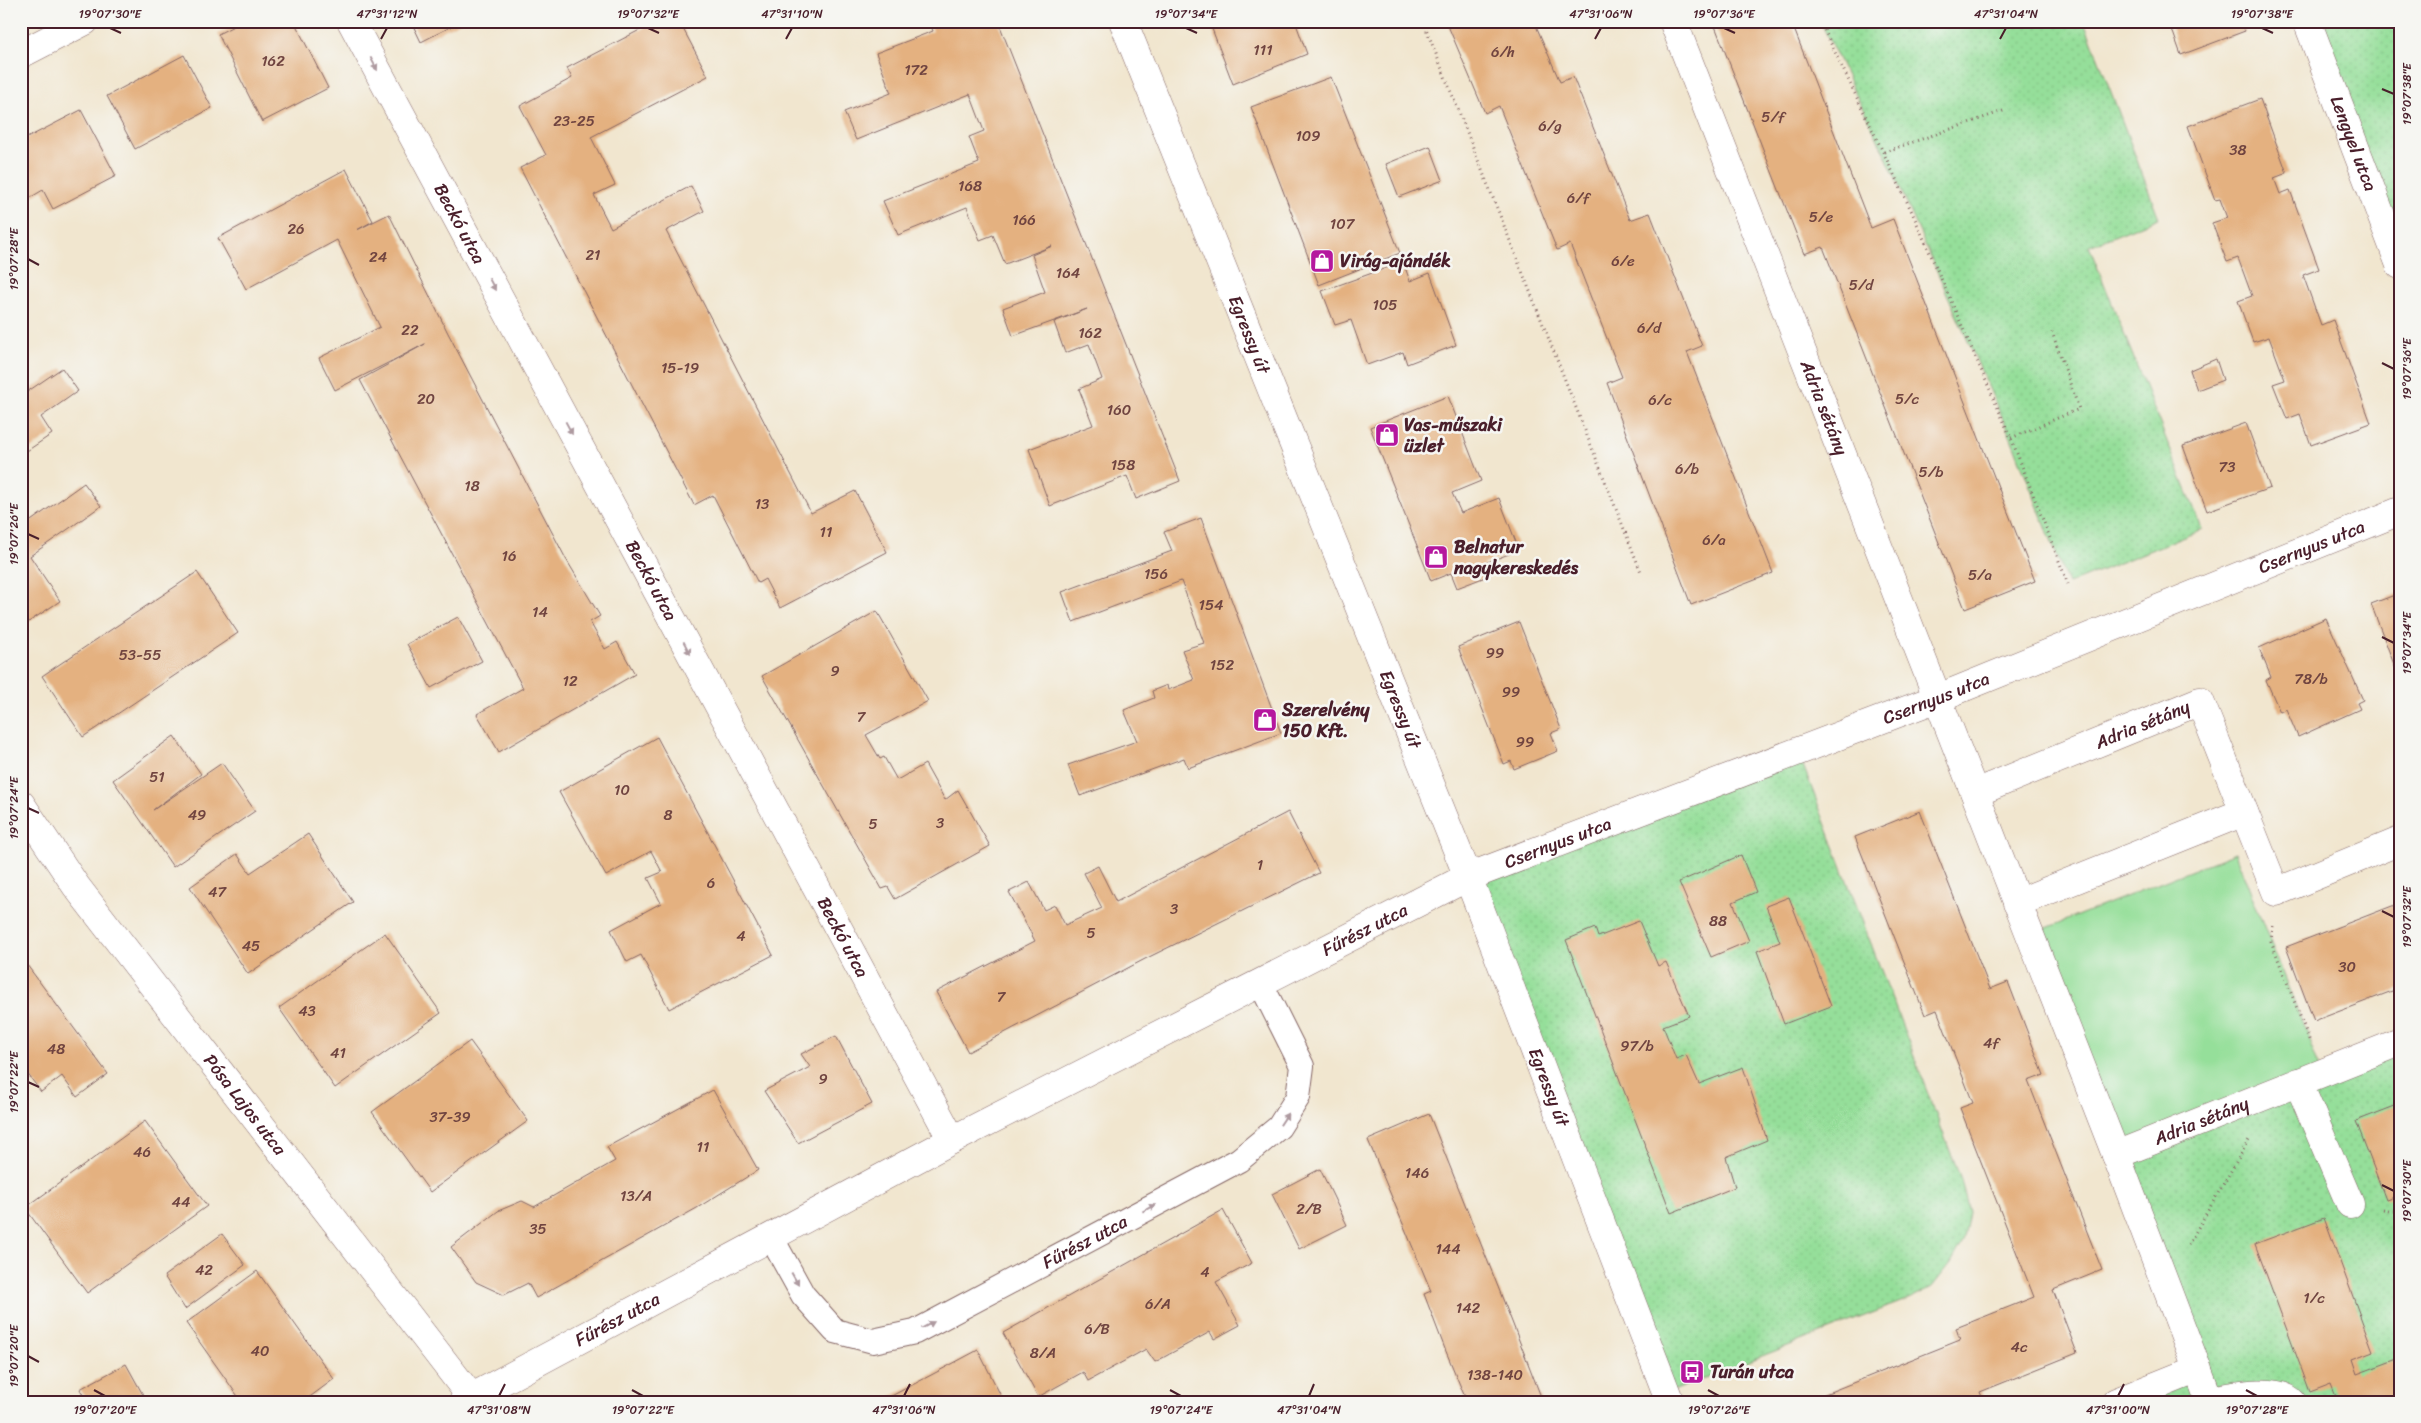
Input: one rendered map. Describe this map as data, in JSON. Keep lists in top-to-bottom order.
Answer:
{
  "streets": {
    "street": [
      "Lengyel utca",
      "Beckó utca",
      "Egressy út",
      "Adria sétány",
      "Csernyus utca",
      "Fűrész utca",
      "Pósa Lajos utca"
    ]
  },
  "crossings": [
    ["Beckó utca", "Fűrész utca"],
    ["Egressy út", "Csernyus utca"],
    ["Egressy út", "Fűrész utca"],
    ["Adria sétány", "Csernyus utca"],
    ["Csernyus utca", "Fűrész utca"],
    ["Fűrész utca", "Pósa Lajos utca"]
  ],
  "one_way": ["Beckó utca"],
  "places": {
    "shop": [
      "Virág-ajándék",
      "Vas-műszaki üzlet",
      "Belnatur nagykereskedés",
      "Szerelvény 150 Kft."
    ],
    "bus stop": ["Turán utca"]
  },
  "house_numbers": [
    "111",
    "6/h",
    "162",
    "172",
    "5/f",
    "23-25",
    "6/g",
    "109",
    "38",
    "168",
    "6/f",
    "5/e",
    "166",
    "107",
    "26",
    "21",
    "24",
    "6/e",
    "164",
    "5/d",
    "105",
    "6/d",
    "22",
    "162",
    "15-19",
    "20",
    "5/c",
    "6/c",
    "160",
    "158",
    "73",
    "6/b",
    "5/b",
    "18",
    "13",
    "11",
    "6/a",
    "16",
    "156",
    "5/a",
    "154",
    "14",
    "99",
    "53-55",
    "152",
    "9",
    "78/b",
    "12",
    "99",
    "7",
    "99",
    "51",
    "10",
    "49",
    "8",
    "3",
    "5",
    "1",
    "6",
    "47",
    "3",
    "88",
    "5",
    "4",
    "45",
    "30",
    "7",
    "43",
    "4f",
    "97/b",
    "48",
    "41",
    "9",
    "37-39",
    "11",
    "46",
    "146",
    "13/A",
    "44",
    "2/B",
    "35",
    "144",
    "42",
    "4",
    "1/c",
    "6/A",
    "142",
    "6/B",
    "4c",
    "40",
    "8/A",
    "138-140"
  ],
  "coordinates": [
    "19°07'30\"E",
    "47°31'12\"N",
    "19°07'32\"E",
    "47°31'10\"N",
    "19°07'34\"E",
    "47°31'06\"N",
    "19°07'36\"E",
    "47°31'04\"N",
    "19°07'38\"E",
    "19°07'28\"E",
    "19°07'26\"E",
    "19°07'24\"E",
    "19°07'22\"E",
    "19°07'20\"E",
    "47°31'08\"N",
    "47°31'00\"N"
  ]
}
